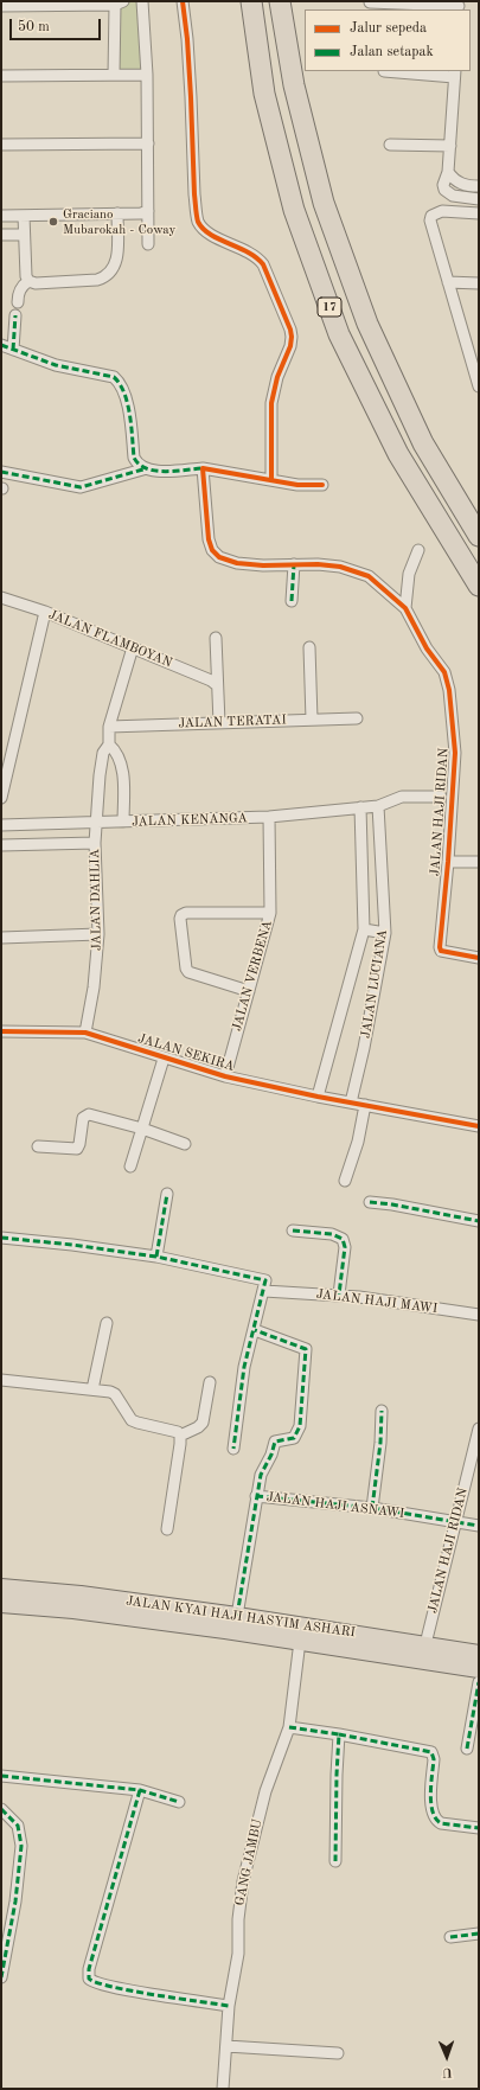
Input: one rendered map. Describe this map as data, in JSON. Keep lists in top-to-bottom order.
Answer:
{
  "streets": {
    "highway": ["17"],
    "main road": ["JALAN KYAI HAJI HASYIM ASHARI"],
    "street": [
      "JALAN FLAMBOYAN",
      "JALAN TERATAI",
      "JALAN HAJI RIDAN",
      "JALAN KENANGA",
      "JALAN DAHLIA",
      "JALAN VERBENA",
      "JALAN LUCIANA",
      "JALAN SEKIRA",
      "JALAN HAJI MAWI",
      "JALAN HAJI ASNAWI",
      "GANG JAMBU"
    ]
  },
  "crossings": [
    ["JALAN HAJI RIDAN", "JALAN HAJI ASNAWI"],
    ["JALAN HAJI RIDAN", "JALAN KYAI HAJI HASYIM ASHARI"],
    ["JALAN KENANGA", "JALAN DAHLIA"],
    ["JALAN KENANGA", "JALAN VERBENA"],
    ["JALAN KENANGA", "JALAN LUCIANA"],
    ["JALAN DAHLIA", "JALAN SEKIRA"],
    ["JALAN VERBENA", "JALAN SEKIRA"],
    ["JALAN LUCIANA", "JALAN SEKIRA"],
    ["JALAN HAJI ASNAWI", "JALAN KYAI HAJI HASYIM ASHARI"],
    ["JALAN KYAI HAJI HASYIM ASHARI", "GANG JAMBU"]
  ],
  "places": ["Graciano Mubarokah - Coway"],
  "legend": ["Jalur sepeda", "Jalan setapak"],
  "scale_bar": "50 m",
  "north": "bottom"
}
